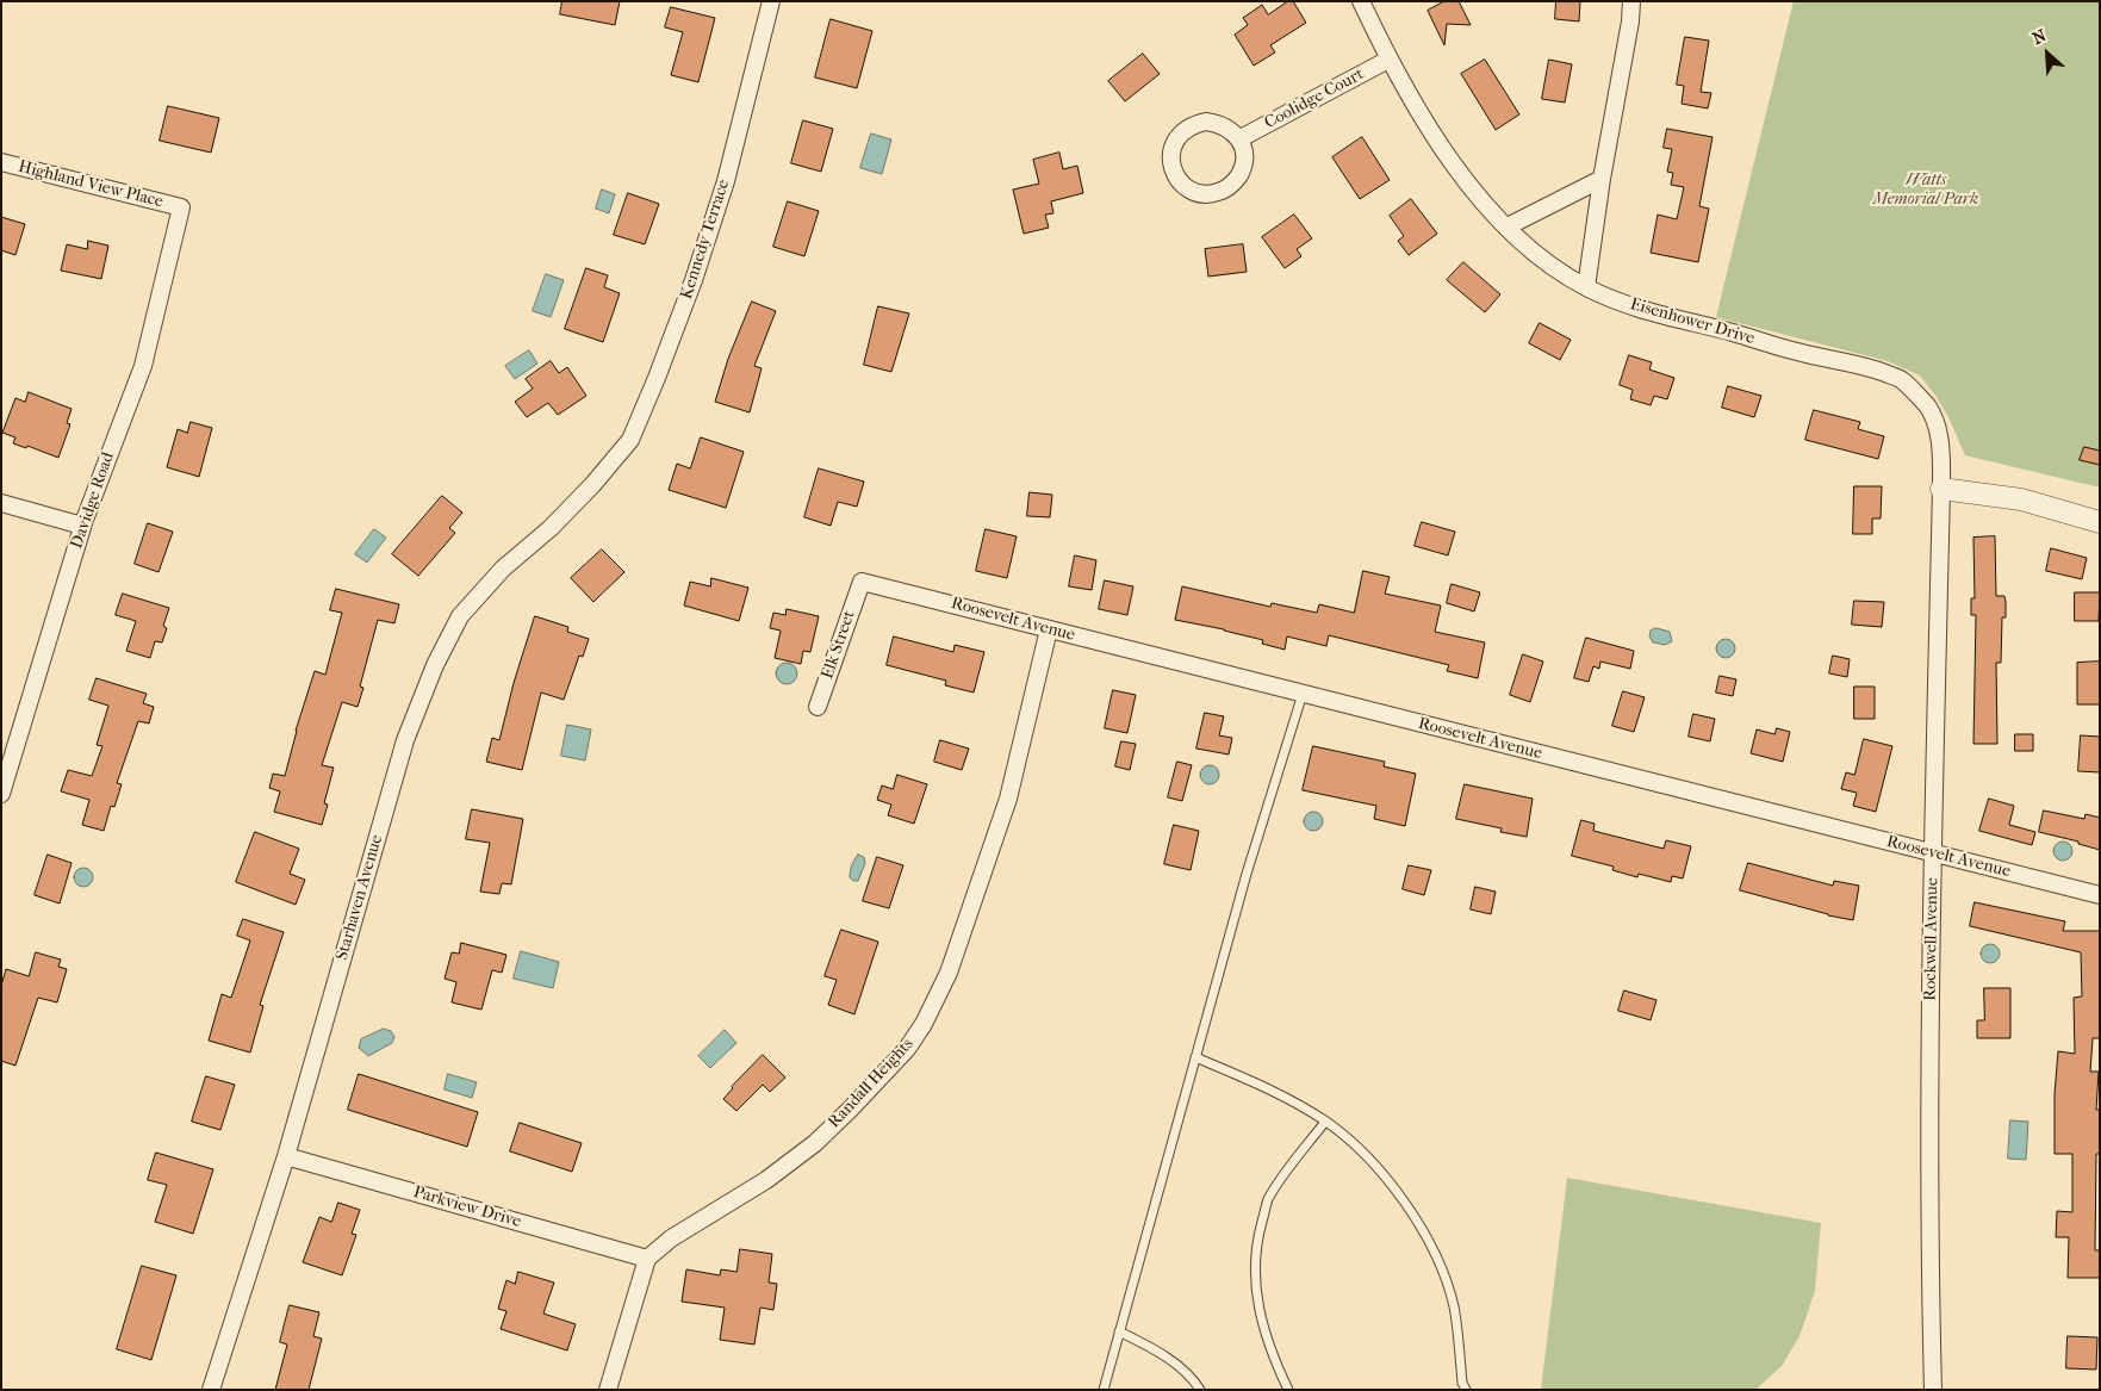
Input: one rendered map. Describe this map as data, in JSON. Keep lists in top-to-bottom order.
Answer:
{
  "streets": {
    "street": [
      "Coolidge Court",
      "Highland View Place",
      "Kennedy Terrace",
      "Eisenhower Drive",
      "Davidge Road",
      "Roosevelt Avenue",
      "Elk Street",
      "Starhaven Avenue",
      "Rockwell Avenue",
      "Randall Heights",
      "Parkview Drive"
    ]
  },
  "crossings": [
    ["Coolidge Court", "Eisenhower Drive"],
    ["Highland View Place", "Davidge Road"],
    ["Kennedy Terrace", "Starhaven Avenue"],
    ["Eisenhower Drive", "Rockwell Avenue"],
    ["Roosevelt Avenue", "Elk Street"],
    ["Roosevelt Avenue", "Rockwell Avenue"],
    ["Roosevelt Avenue", "Randall Heights"],
    ["Starhaven Avenue", "Parkview Drive"],
    ["Randall Heights", "Parkview Drive"]
  ],
  "parks": ["Watts Memorial Park"],
  "north": "top left"
}
